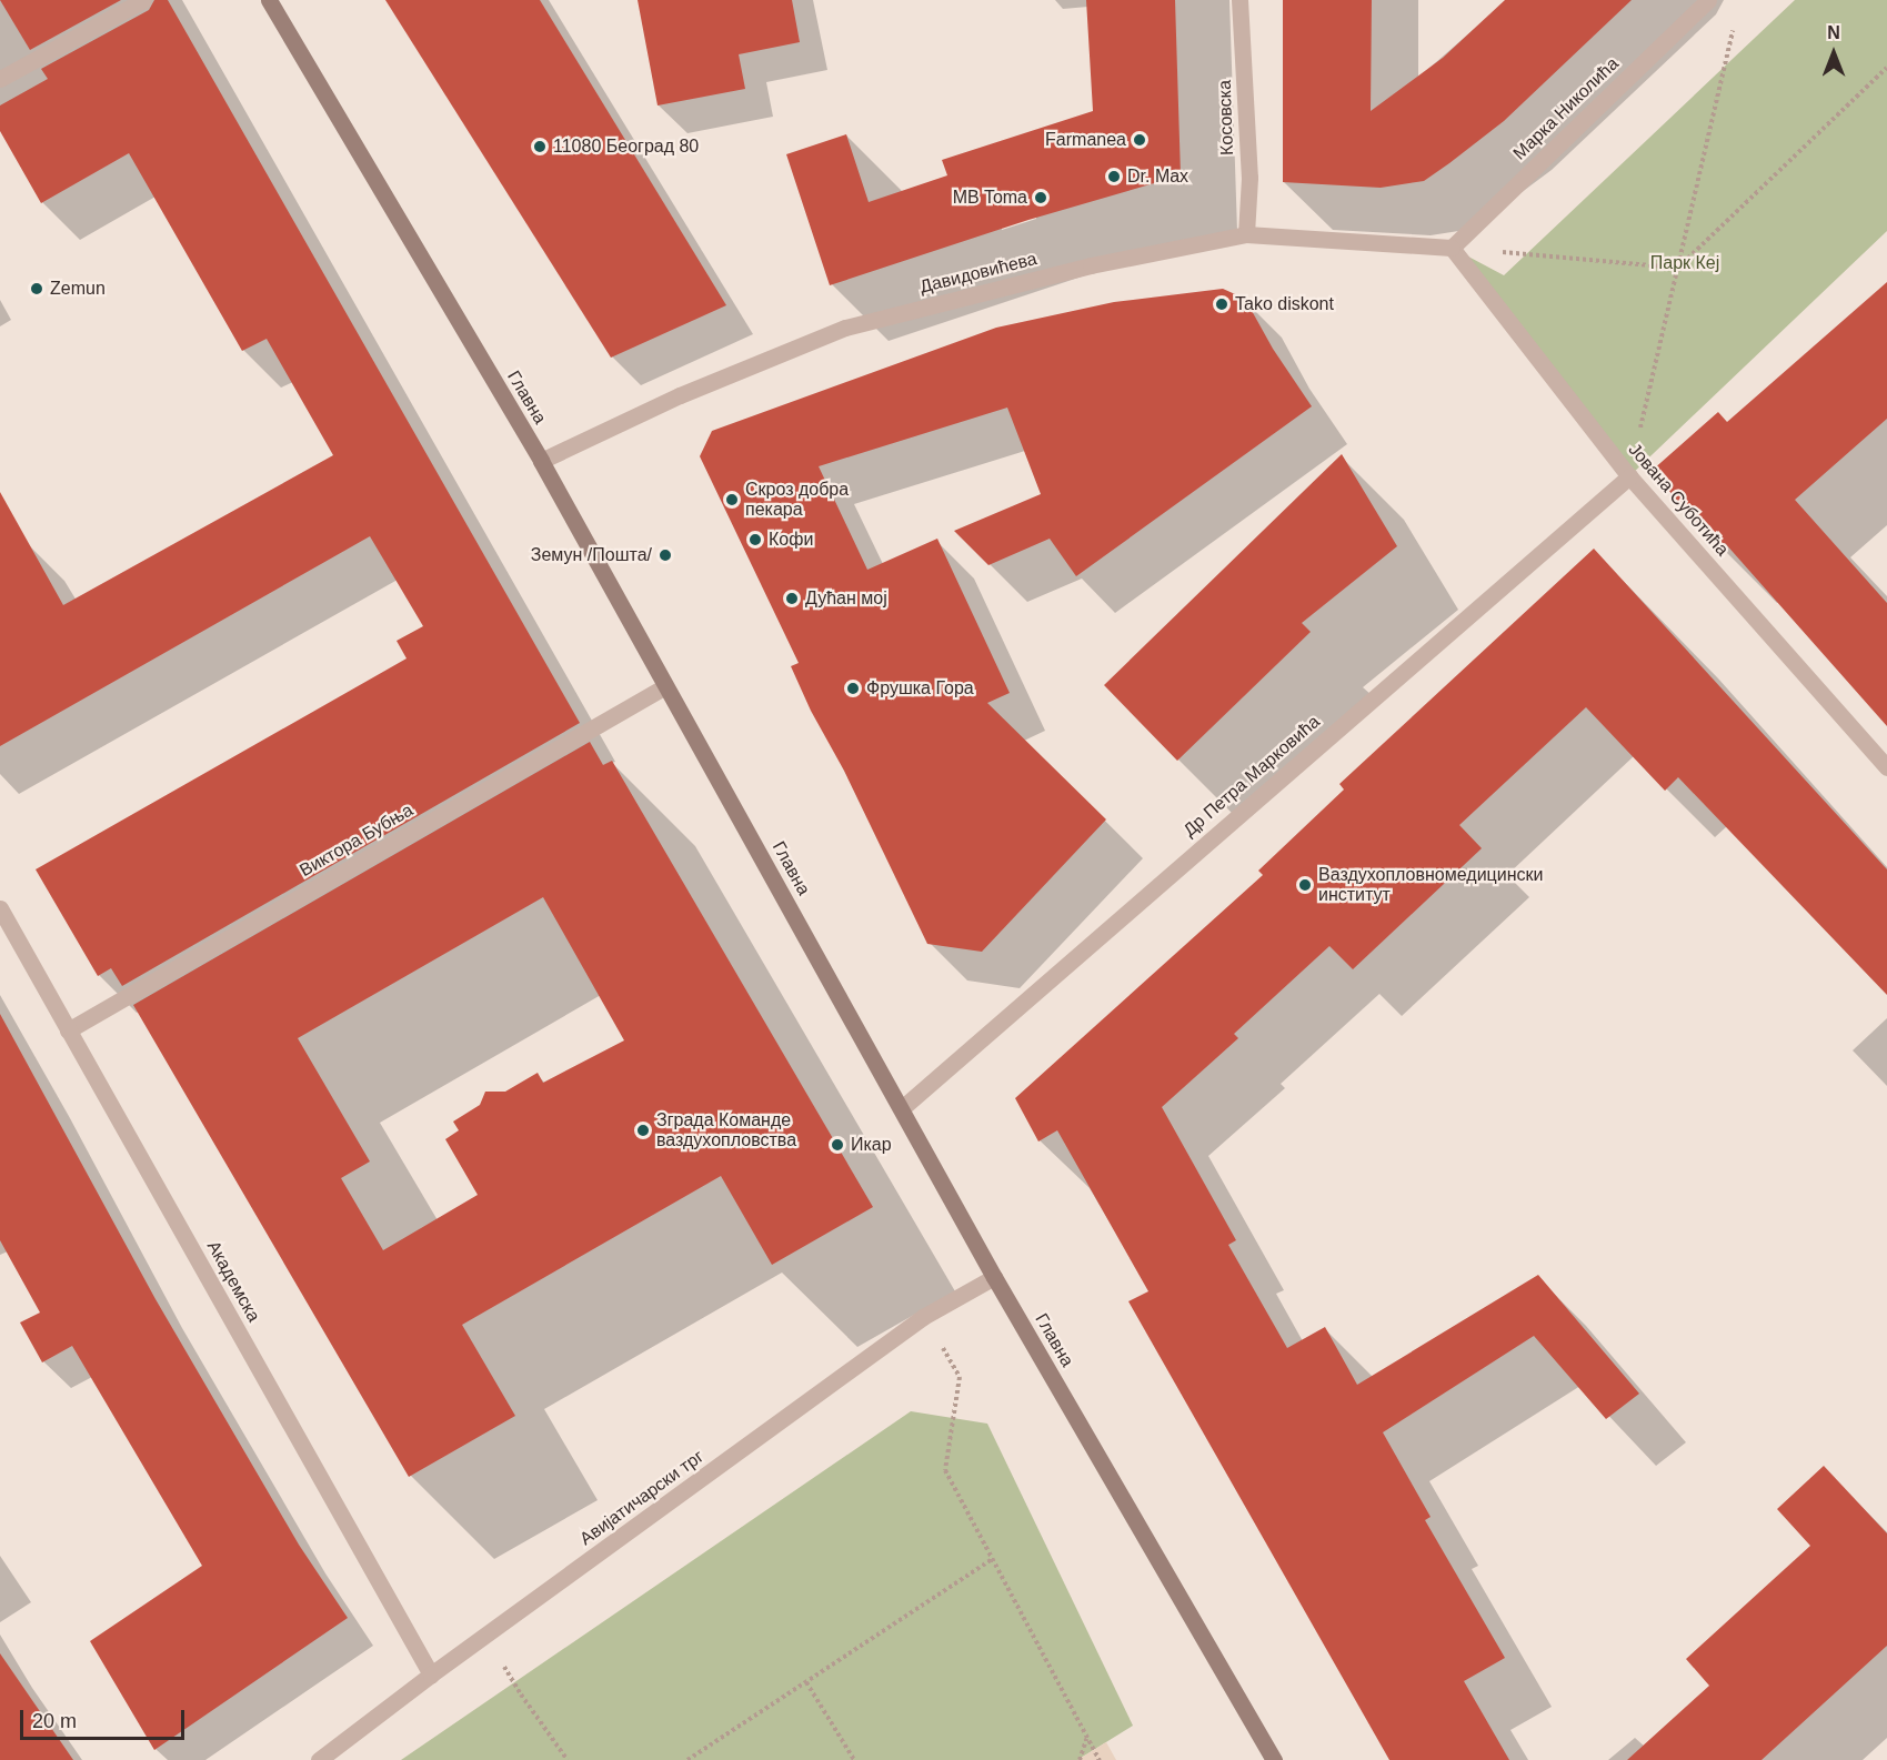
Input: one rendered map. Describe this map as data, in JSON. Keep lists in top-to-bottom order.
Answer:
{
  "streets": {
    "main road": ["Главна"],
    "street": [
      "Марка Николића",
      "Косовска",
      "Давидовићева",
      "Јована Суботића",
      "Др Петра Марковића",
      "Виктора Бубња",
      "Академска",
      "Авијатичарски трг"
    ]
  },
  "crossings": [
    ["Марка Николића", "Давидовићева"],
    ["Марка Николића", "Јована Суботића"],
    ["Косовска", "Давидовићева"],
    ["Давидовићева", "Главна"],
    ["Давидовићева", "Јована Суботића"],
    ["Главна", "Др Петра Марковића"],
    ["Главна", "Виктора Бубња"],
    ["Главна", "Авијатичарски трг"],
    ["Јована Суботића", "Др Петра Марковића"],
    ["Виктора Бубња", "Академска"],
    ["Академска", "Авијатичарски трг"]
  ],
  "parks": ["Парк Кеј"],
  "places": [
    "Farmanea",
    "11080 Београд 80",
    "Dr. Max",
    "MB Toma",
    "Zemun",
    "Tako diskont",
    "Скроз добра пекара",
    "Кофи",
    "Земун /Пошта/",
    "Дућан мој",
    "Фрушка Гора",
    "Ваздухопловномедицински институт",
    "Зграда Команде ваздухопловства",
    "Икар"
  ],
  "scale_bar": "20 m",
  "north": "top"
}
